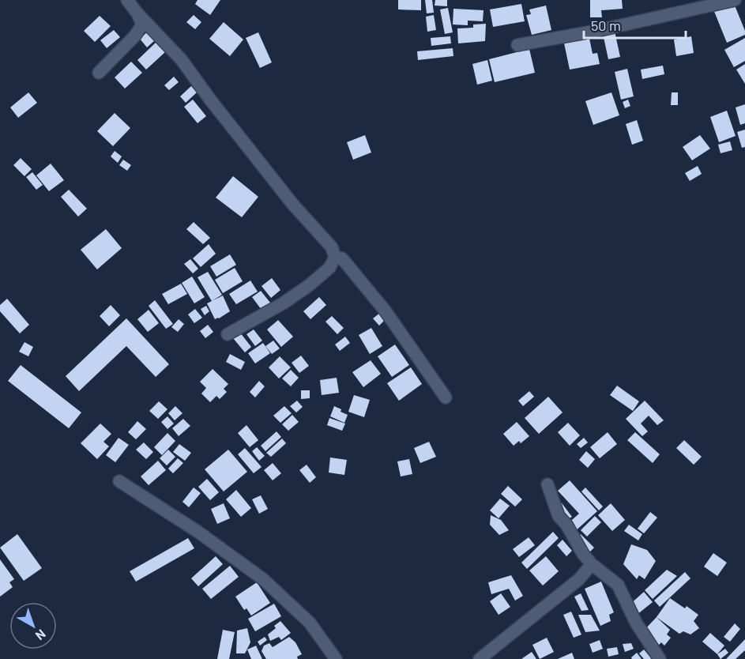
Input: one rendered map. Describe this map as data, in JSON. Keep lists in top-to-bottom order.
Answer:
{
  "scale_bar": "50 m",
  "north": "bottom right"
}
